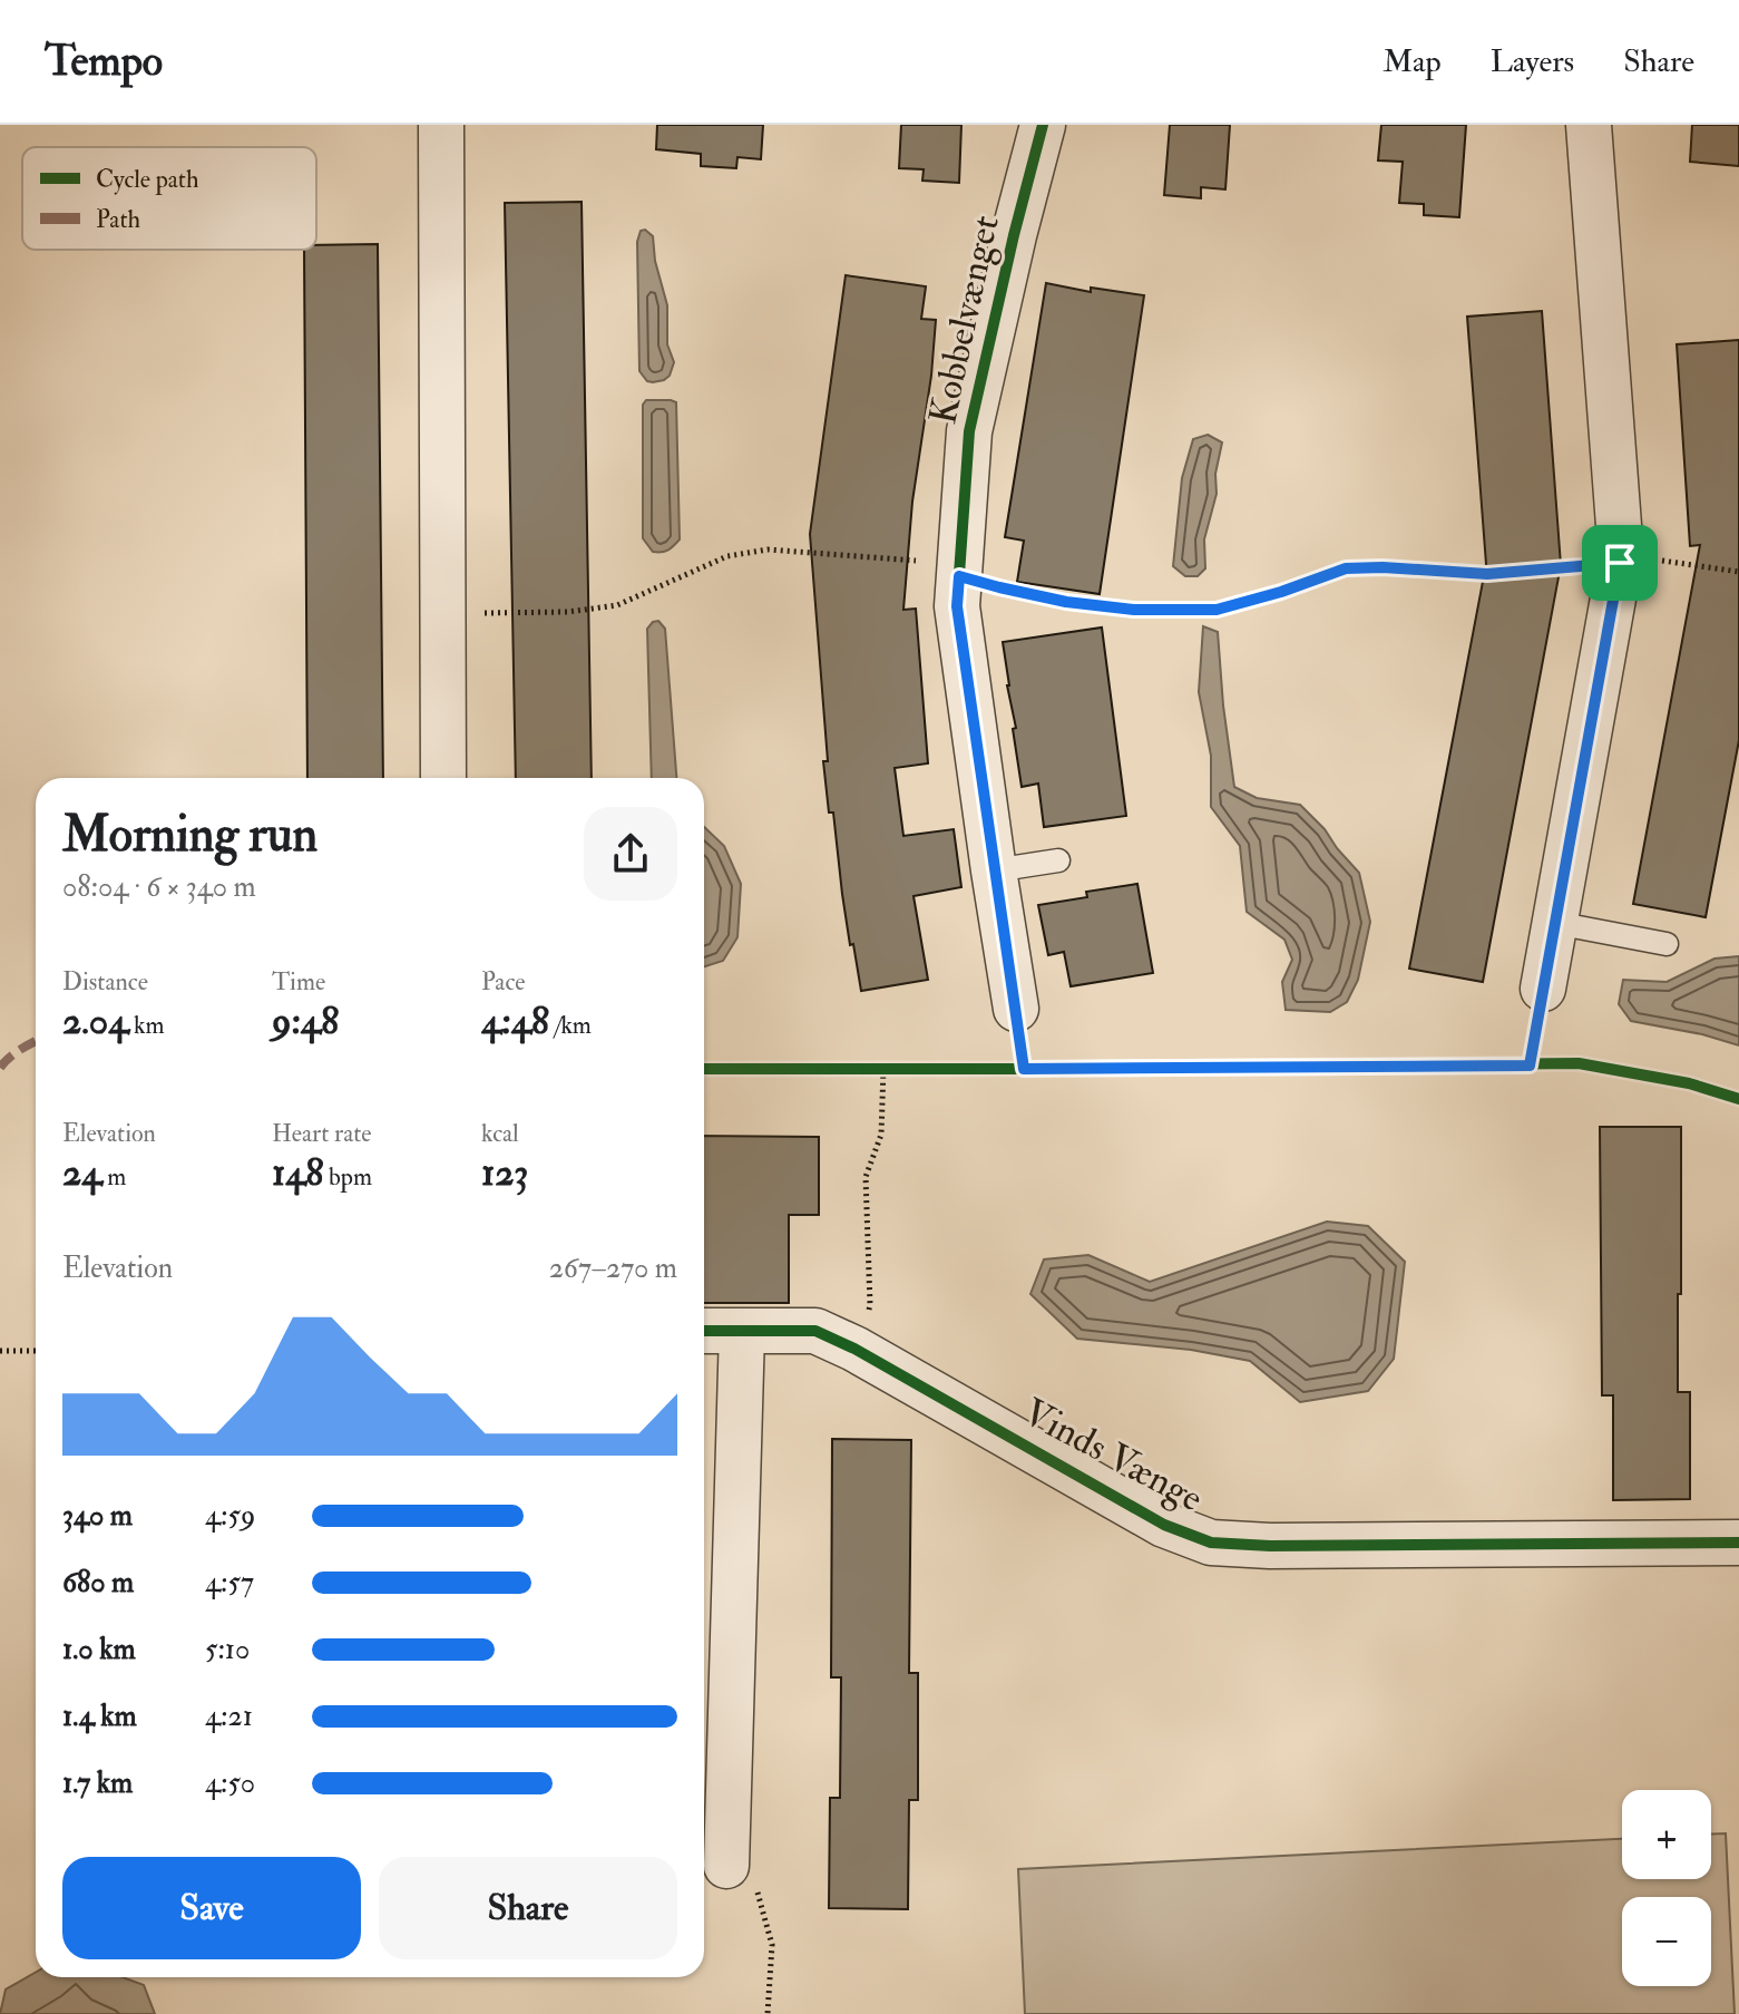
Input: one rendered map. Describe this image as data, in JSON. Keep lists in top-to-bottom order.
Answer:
{
  "streets": {
    "street": ["Kobbelvænget", "Vinds Vænge"]
  },
  "legend": ["Cycle path", "Path"],
  "page": {
    "header": "Tempo",
    "nav": ["Map", "Layers", "Share"],
    "heading": ["Morning run", "08:04 · 6 × 340 m"],
    "stats": [
      ["Distance", "2.04 km"],
      ["Time", "9:48"],
      ["Pace", "4:48 /km"],
      ["Elevation", "24 m"],
      ["Heart rate", "148 bpm"],
      ["kcal", "123"]
    ],
    "chart": ["Elevation", "267–270 m"],
    "list": [
      {
        "name": "340 m",
        "note": "4:59"
      },
      {
        "name": "680 m",
        "note": "4:57"
      },
      {
        "name": "1.0 km",
        "note": "5:10"
      },
      {
        "name": "1.4 km",
        "note": "4:21"
      },
      {
        "name": "1.7 km",
        "note": "4:50"
      }
    ],
    "map_buttons": ["+", "−"],
    "buttons": ["Save", "Share"]
  }
}
